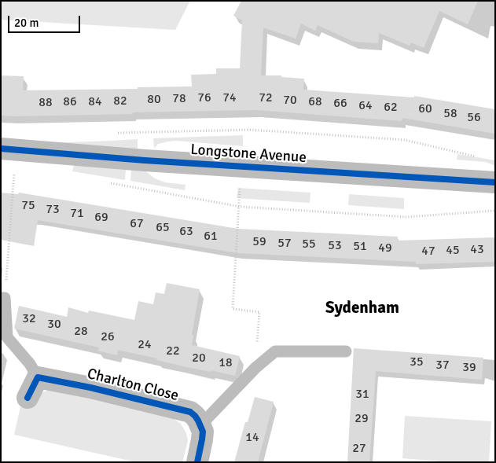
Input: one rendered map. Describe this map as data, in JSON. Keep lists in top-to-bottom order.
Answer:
{
  "streets": {
    "street": ["Longstone Avenue", "Charlton Close"]
  },
  "districts": ["Sydenham"],
  "house_numbers": [
    "76",
    "74",
    "72",
    "78",
    "80",
    "70",
    "82",
    "86",
    "84",
    "68",
    "88",
    "66",
    "64",
    "62",
    "60",
    "58",
    "56",
    "75",
    "73",
    "71",
    "69",
    "67",
    "65",
    "63",
    "61",
    "59",
    "57",
    "55",
    "53",
    "51",
    "49",
    "43",
    "45",
    "47",
    "32",
    "30",
    "28",
    "26",
    "24",
    "22",
    "20",
    "35",
    "18",
    "37",
    "39",
    "31",
    "29",
    "14",
    "27"
  ],
  "scale_bar": "20 m"
}
